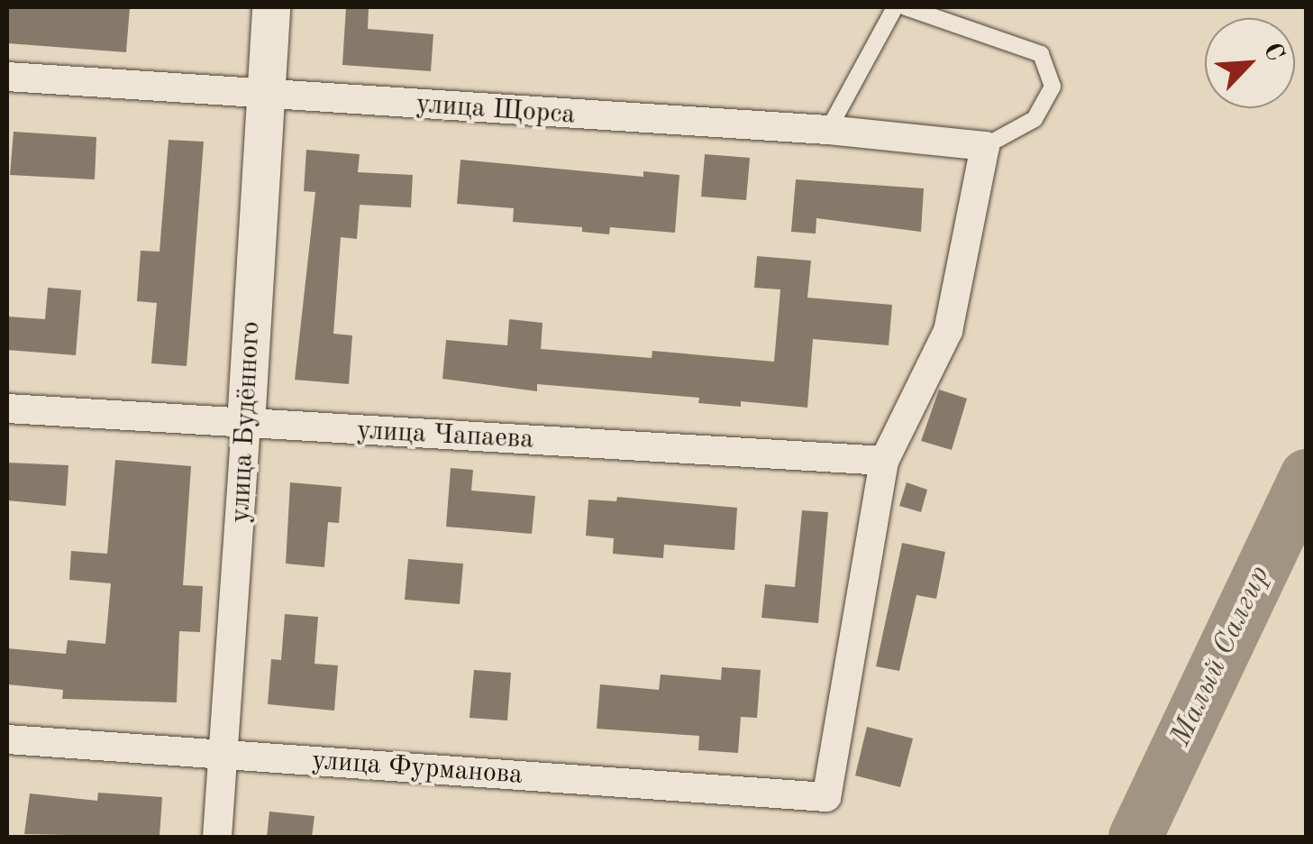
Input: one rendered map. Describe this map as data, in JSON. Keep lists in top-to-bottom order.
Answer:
{
  "streets": {
    "street": [
      "улица Щорса",
      "улица Будённого",
      "улица Чапаева",
      "улица Фурманова"
    ]
  },
  "crossings": [
    ["улица Щорса", "улица Будённого"],
    ["улица Будённого", "улица Чапаева"],
    ["улица Будённого", "улица Фурманова"],
    ["улица Чапаева", "улица Фурманова"]
  ],
  "water": ["Малый Салгир"],
  "north": "top right"
}
